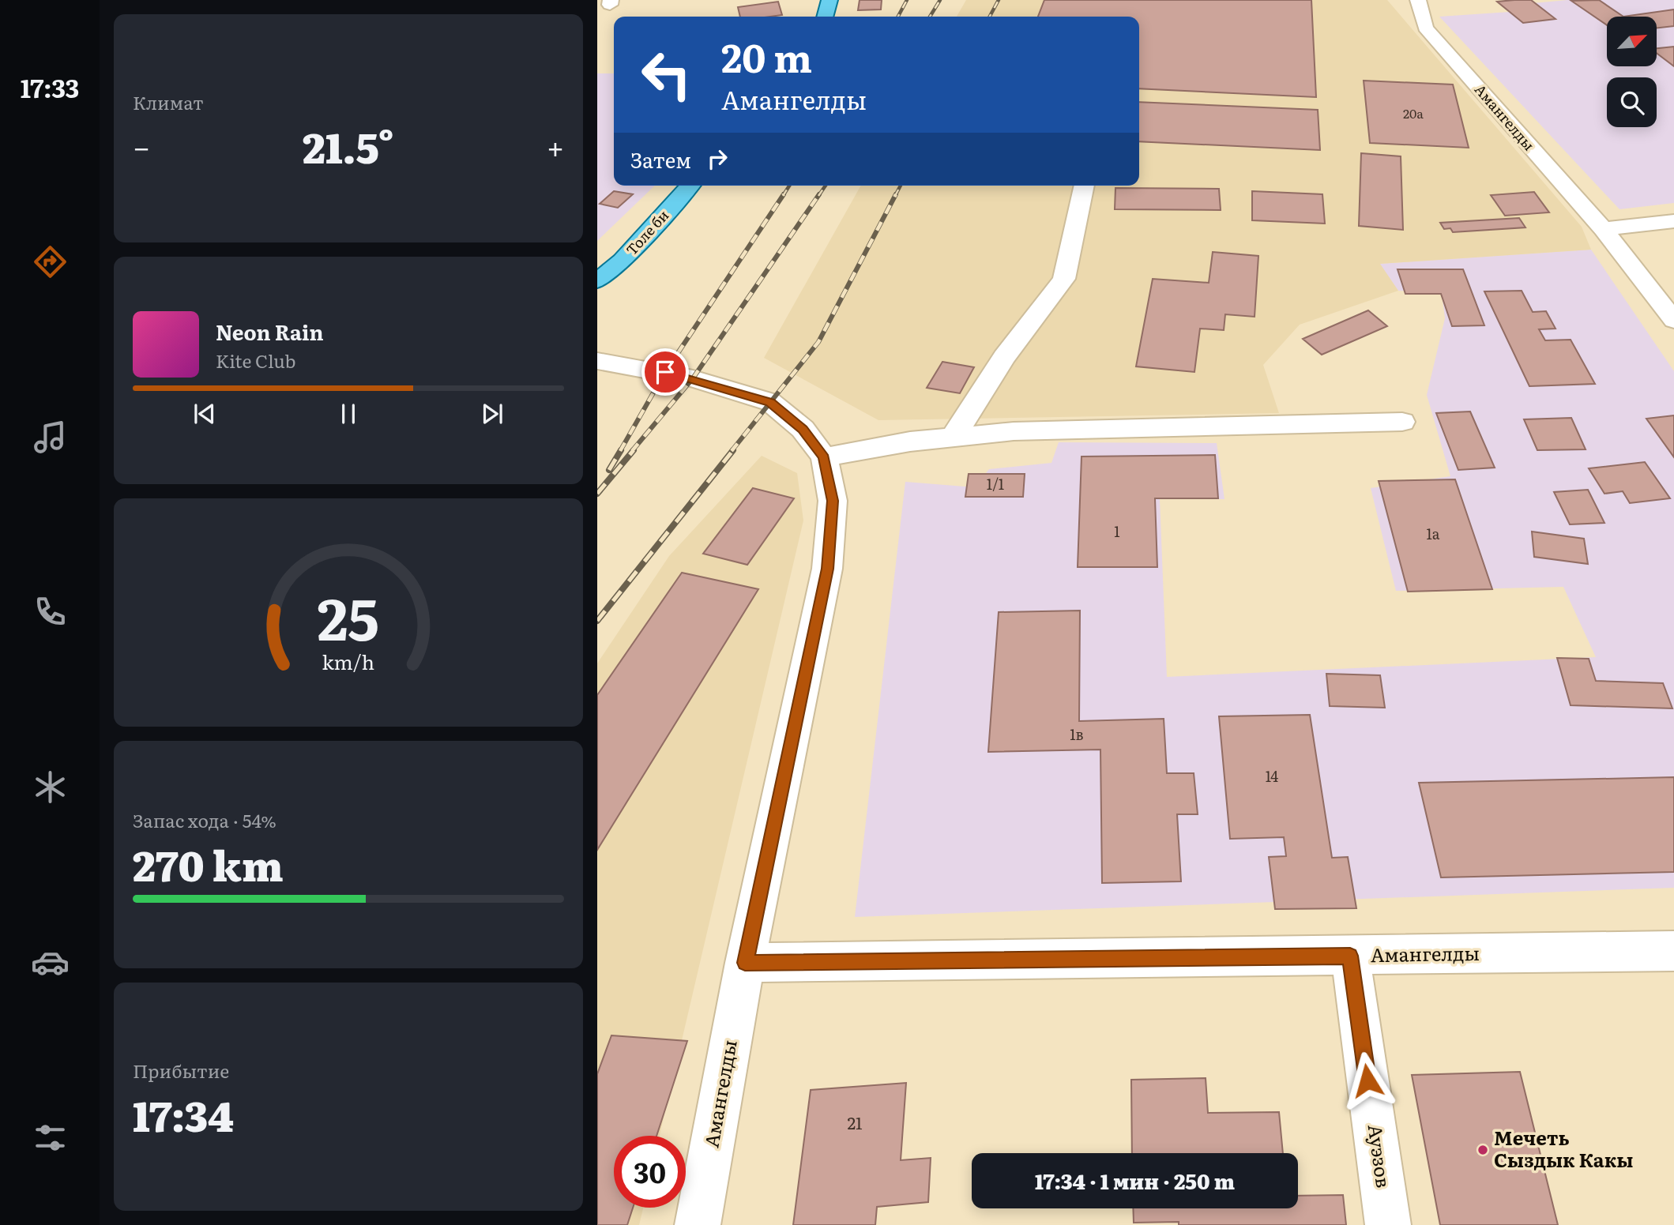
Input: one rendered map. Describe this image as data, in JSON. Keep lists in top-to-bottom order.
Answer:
{
  "streets": {
    "main road": ["Толе би"],
    "street": ["Амангелды", "Ауэзов"]
  },
  "crossings": [
    ["Амангелды", "Ауэзов"]
  ],
  "places": ["Мечеть Сыздык Какы"],
  "house_numbers": [
    "20а",
    "1/1",
    "1",
    "1а",
    "1в",
    "14",
    "21"
  ],
  "north": "top right",
  "page": {
    "tabs": "17:33",
    "tile": [
      "Климат",
      ["Запас хода · 54%", "270 km"],
      ["Прибытие", "17:34"]
    ],
    "turn": ["20 m", "Амангелды"],
    "heat": ["−", "21.5°", "+"],
    "then": "Затем",
    "song": ["Neon Rain", "Kite Club"],
    "limit": "30",
    "trip": "17:34 · 1 мин · 250 m",
    "gauge": ["25", "km/h"]
  }
}
